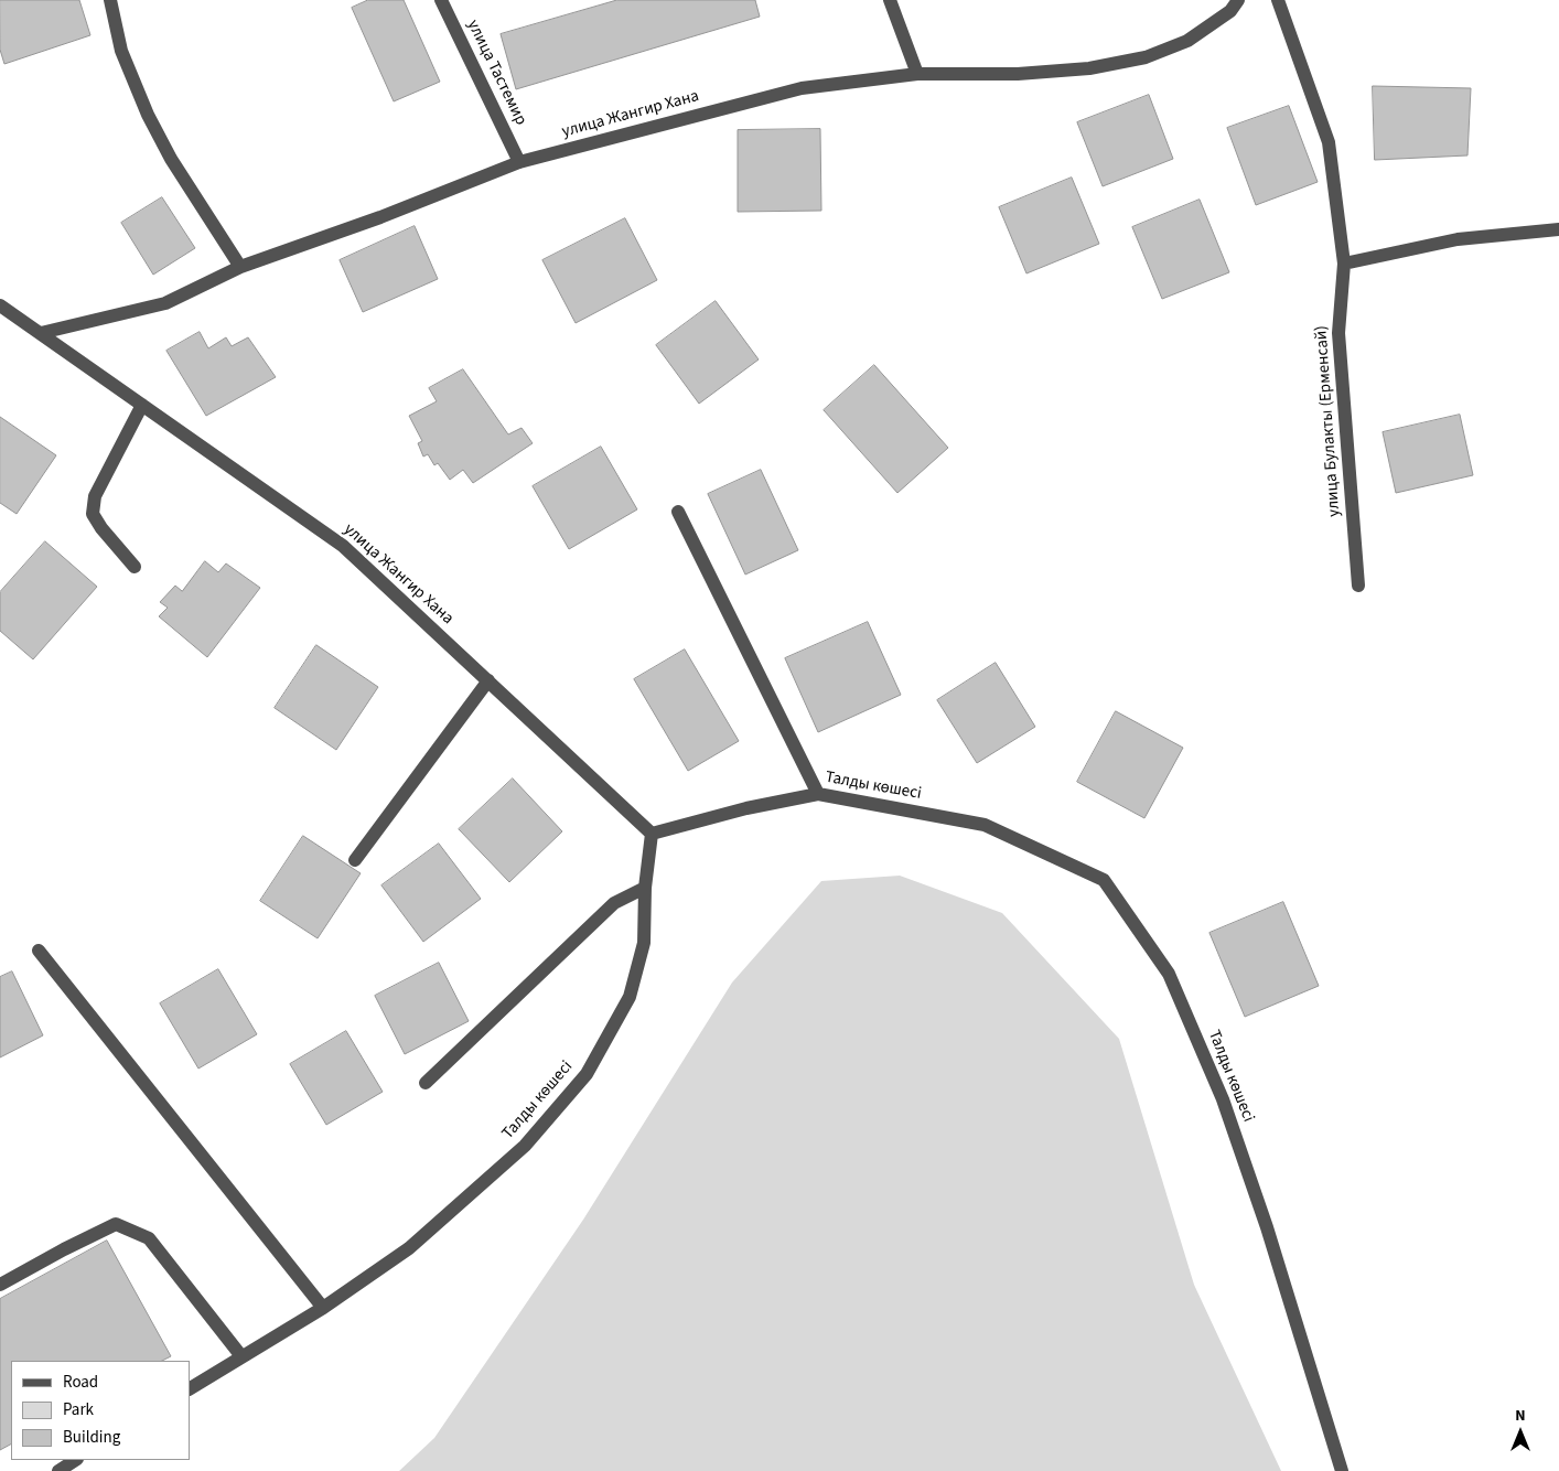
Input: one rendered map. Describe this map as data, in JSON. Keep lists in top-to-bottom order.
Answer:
{
  "streets": {
    "street": [
      "улица Тастемир",
      "улица Жангир Хана",
      "улица Булакты (Ерменсай)",
      "Талды көшесі"
    ]
  },
  "crossings": [
    ["улица Тастемир", "улица Жангир Хана"],
    ["улица Жангир Хана", "Талды көшесі"]
  ],
  "legend": ["Road", "Park", "Building"],
  "north": "top"
}
